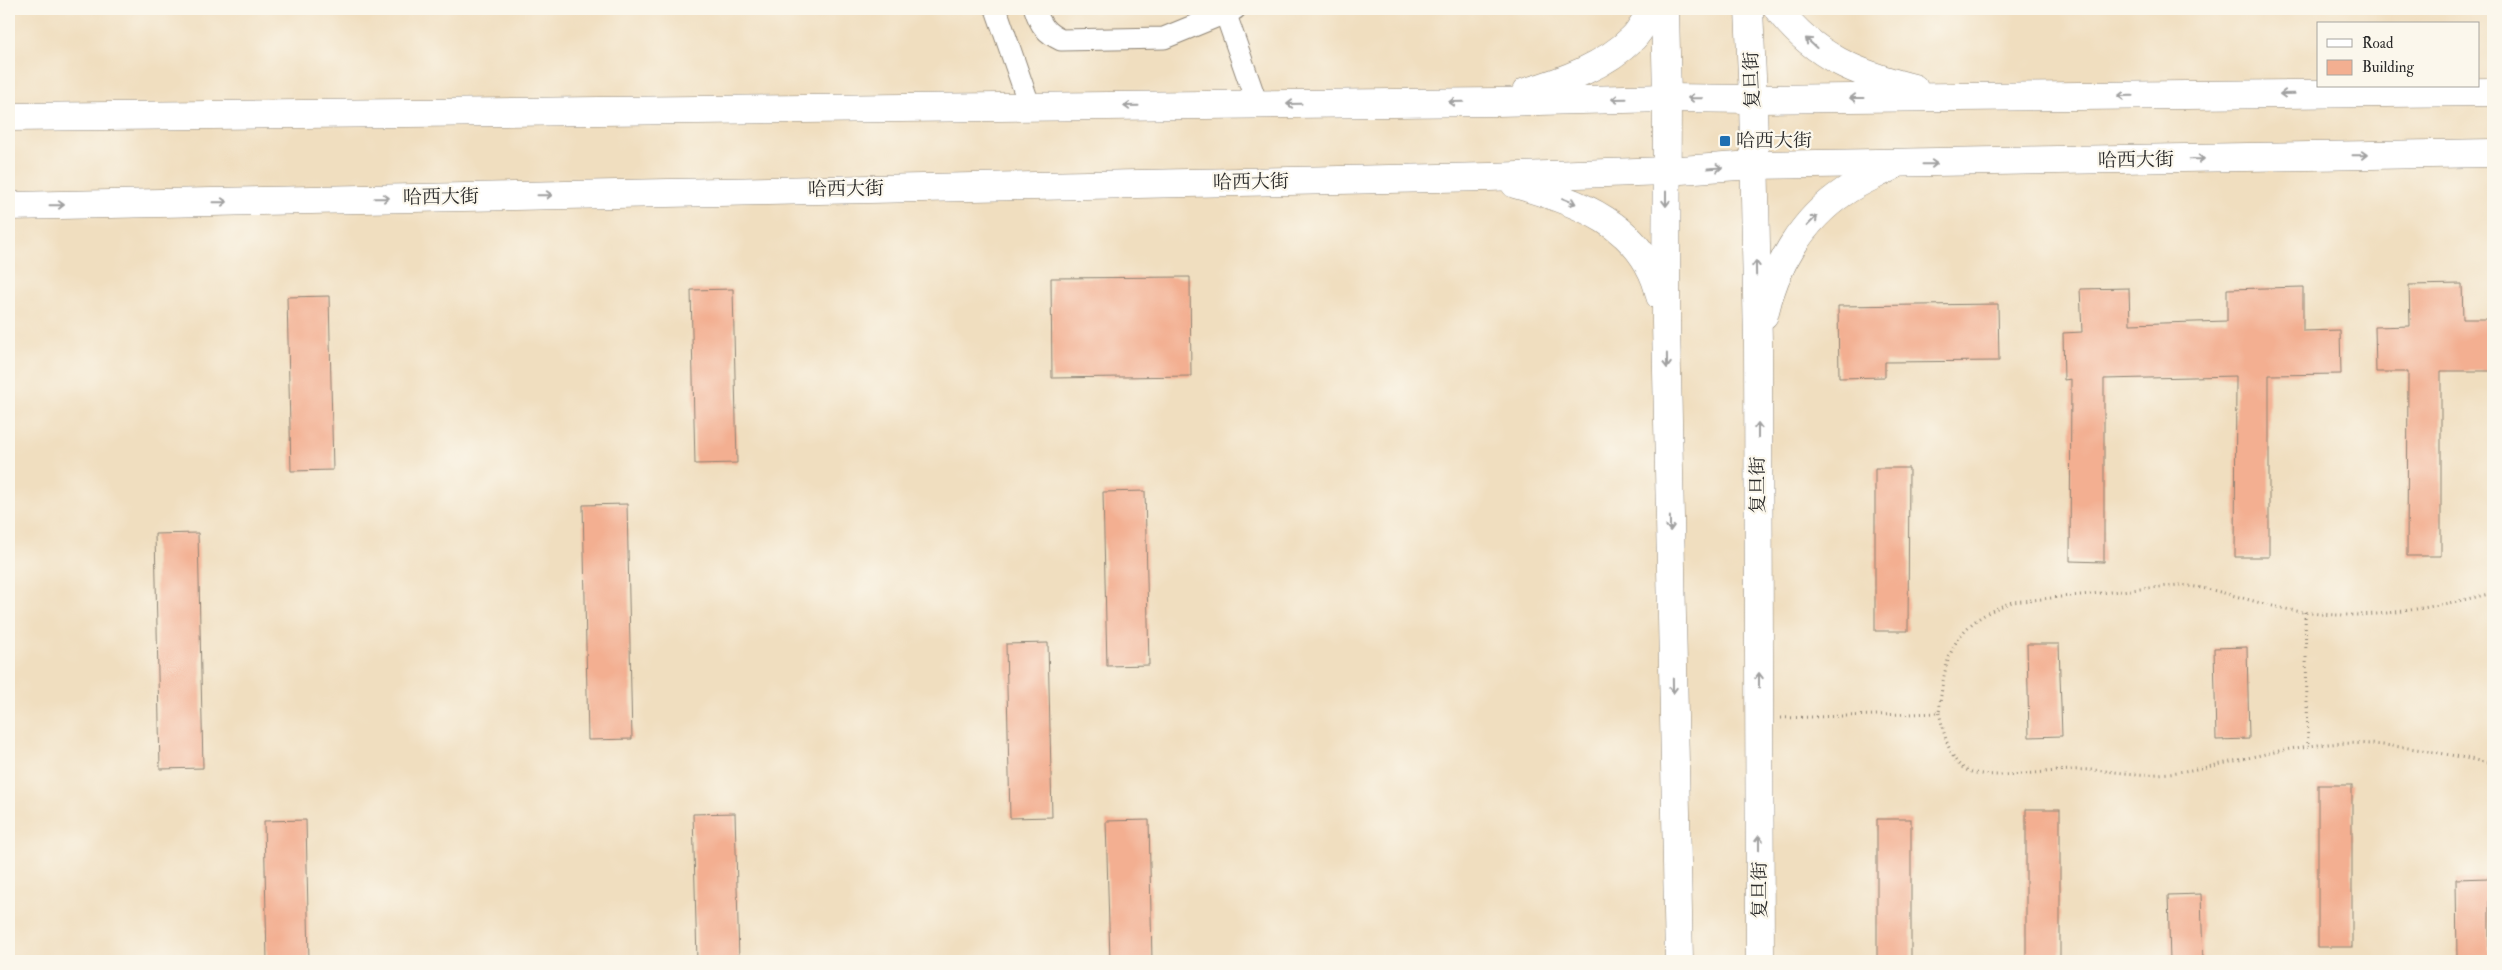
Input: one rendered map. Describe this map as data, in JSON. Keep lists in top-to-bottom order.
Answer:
{
  "streets": {
    "main road": ["复旦街", "哈西大街"]
  },
  "crossings": [
    ["复旦街", "哈西大街"]
  ],
  "places": {
    "transit": ["哈西大街"]
  },
  "legend": ["Road", "Building"]
}
